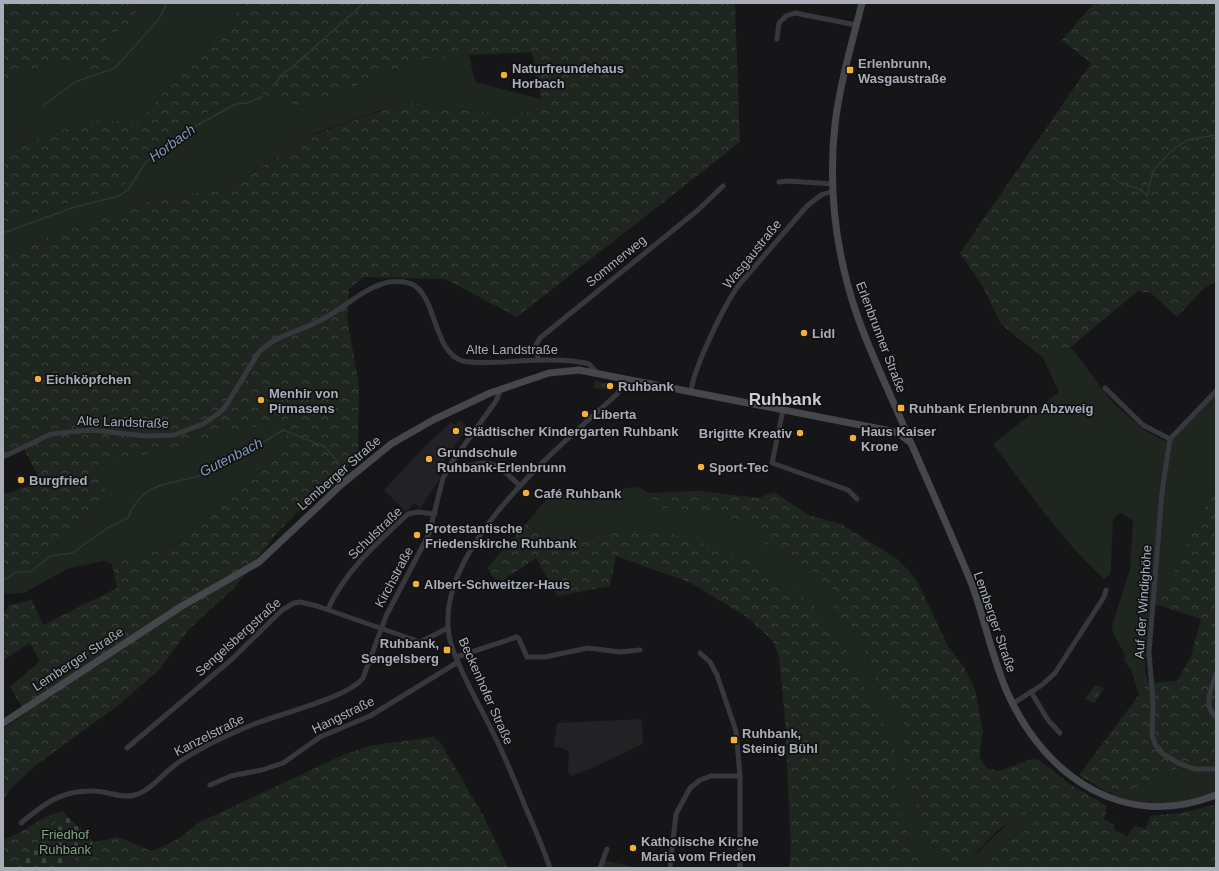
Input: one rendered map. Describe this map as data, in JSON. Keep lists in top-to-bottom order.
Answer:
{
  "streets": {
    "main road": ["Erlenbrunner Straße", "Lemberger Straße"],
    "street": [
      "Wasgaustraße",
      "Sommerweg",
      "Alte Landstraße",
      "Schulstraße",
      "Kirchstraße",
      "Auf der Windighöhe",
      "Sengelsbergstraße",
      "Beckenhofer Straße",
      "Hangstraße",
      "Kanzelstraße"
    ]
  },
  "crossings": [
    ["Wasgaustraße", "Erlenbrunner Straße"],
    ["Wasgaustraße", "Lemberger Straße"],
    ["Sommerweg", "Alte Landstraße"],
    ["Erlenbrunner Straße", "Lemberger Straße"],
    ["Alte Landstraße", "Lemberger Straße"],
    ["Lemberger Straße", "Beckenhofer Straße"],
    ["Schulstraße", "Kirchstraße"],
    ["Schulstraße", "Sengelsbergstraße"],
    ["Kirchstraße", "Sengelsbergstraße"],
    ["Kirchstraße", "Kanzelstraße"],
    ["Sengelsbergstraße", "Beckenhofer Straße"],
    ["Sengelsbergstraße", "Kanzelstraße"],
    ["Beckenhofer Straße", "Hangstraße"]
  ],
  "districts": ["Ruhbank"],
  "water": ["Horbach", "Gutenbach"],
  "parks": ["Friedhof Ruhbank"],
  "places": {
    "transit": [
      "Erlenbrunn, Wasgaustraße",
      "Ruhbank Erlenbrunn Abzweig",
      "Ruhbank, Sengelsberg",
      "Ruhbank, Steinig Bühl"
    ],
    "other": [
      "Naturfreundehaus Horbach",
      "Lidl",
      "Eichköpfchen",
      "Ruhbank",
      "Menhir von Pirmasens",
      "Liberta",
      "Städtischer Kindergarten Ruhbank",
      "Brigitte Kreativ",
      "Haus Kaiser Krone",
      "Grundschule Ruhbank-Erlenbrunn",
      "Sport-Tec",
      "Burgfried",
      "Café Ruhbank",
      "Protestantische Friedenskirche Ruhbank",
      "Albert-Schweitzer-Haus",
      "Katholische Kirche Maria vom Frieden"
    ]
  }
}
